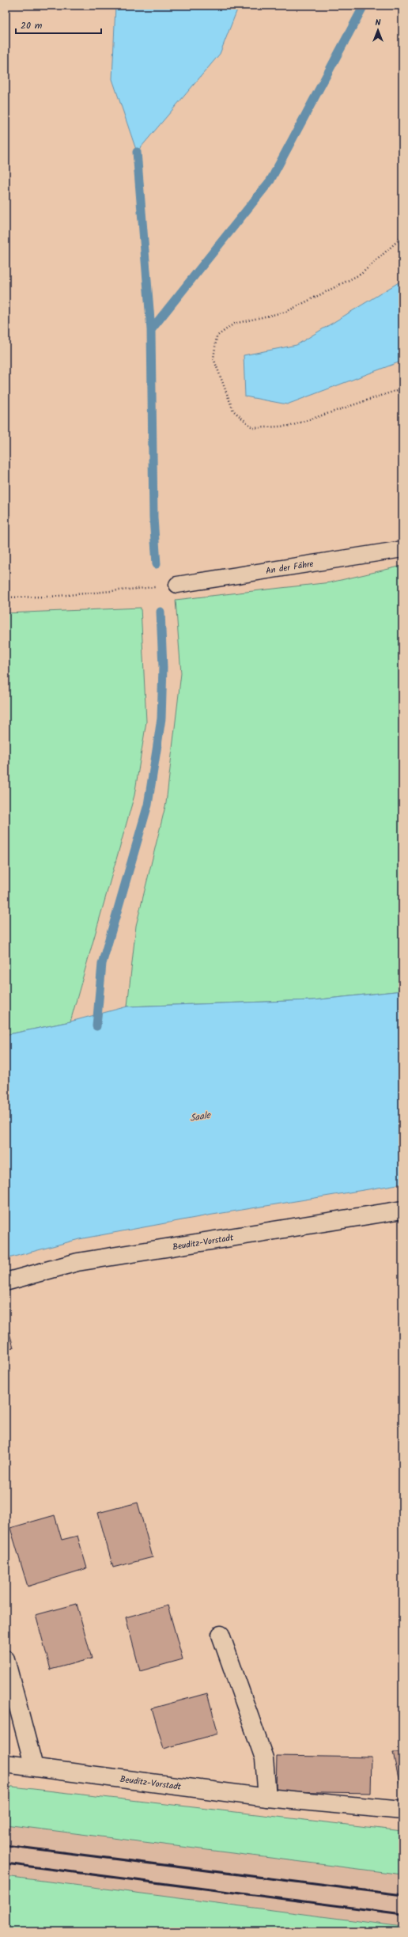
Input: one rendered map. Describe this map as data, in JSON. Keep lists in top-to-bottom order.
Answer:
{
  "streets": {
    "street": ["Beuditz-Vorstadt"],
    "lane": ["An der Fähre"]
  },
  "water": ["Saale"],
  "scale_bar": "20 m",
  "north": "top"
}
